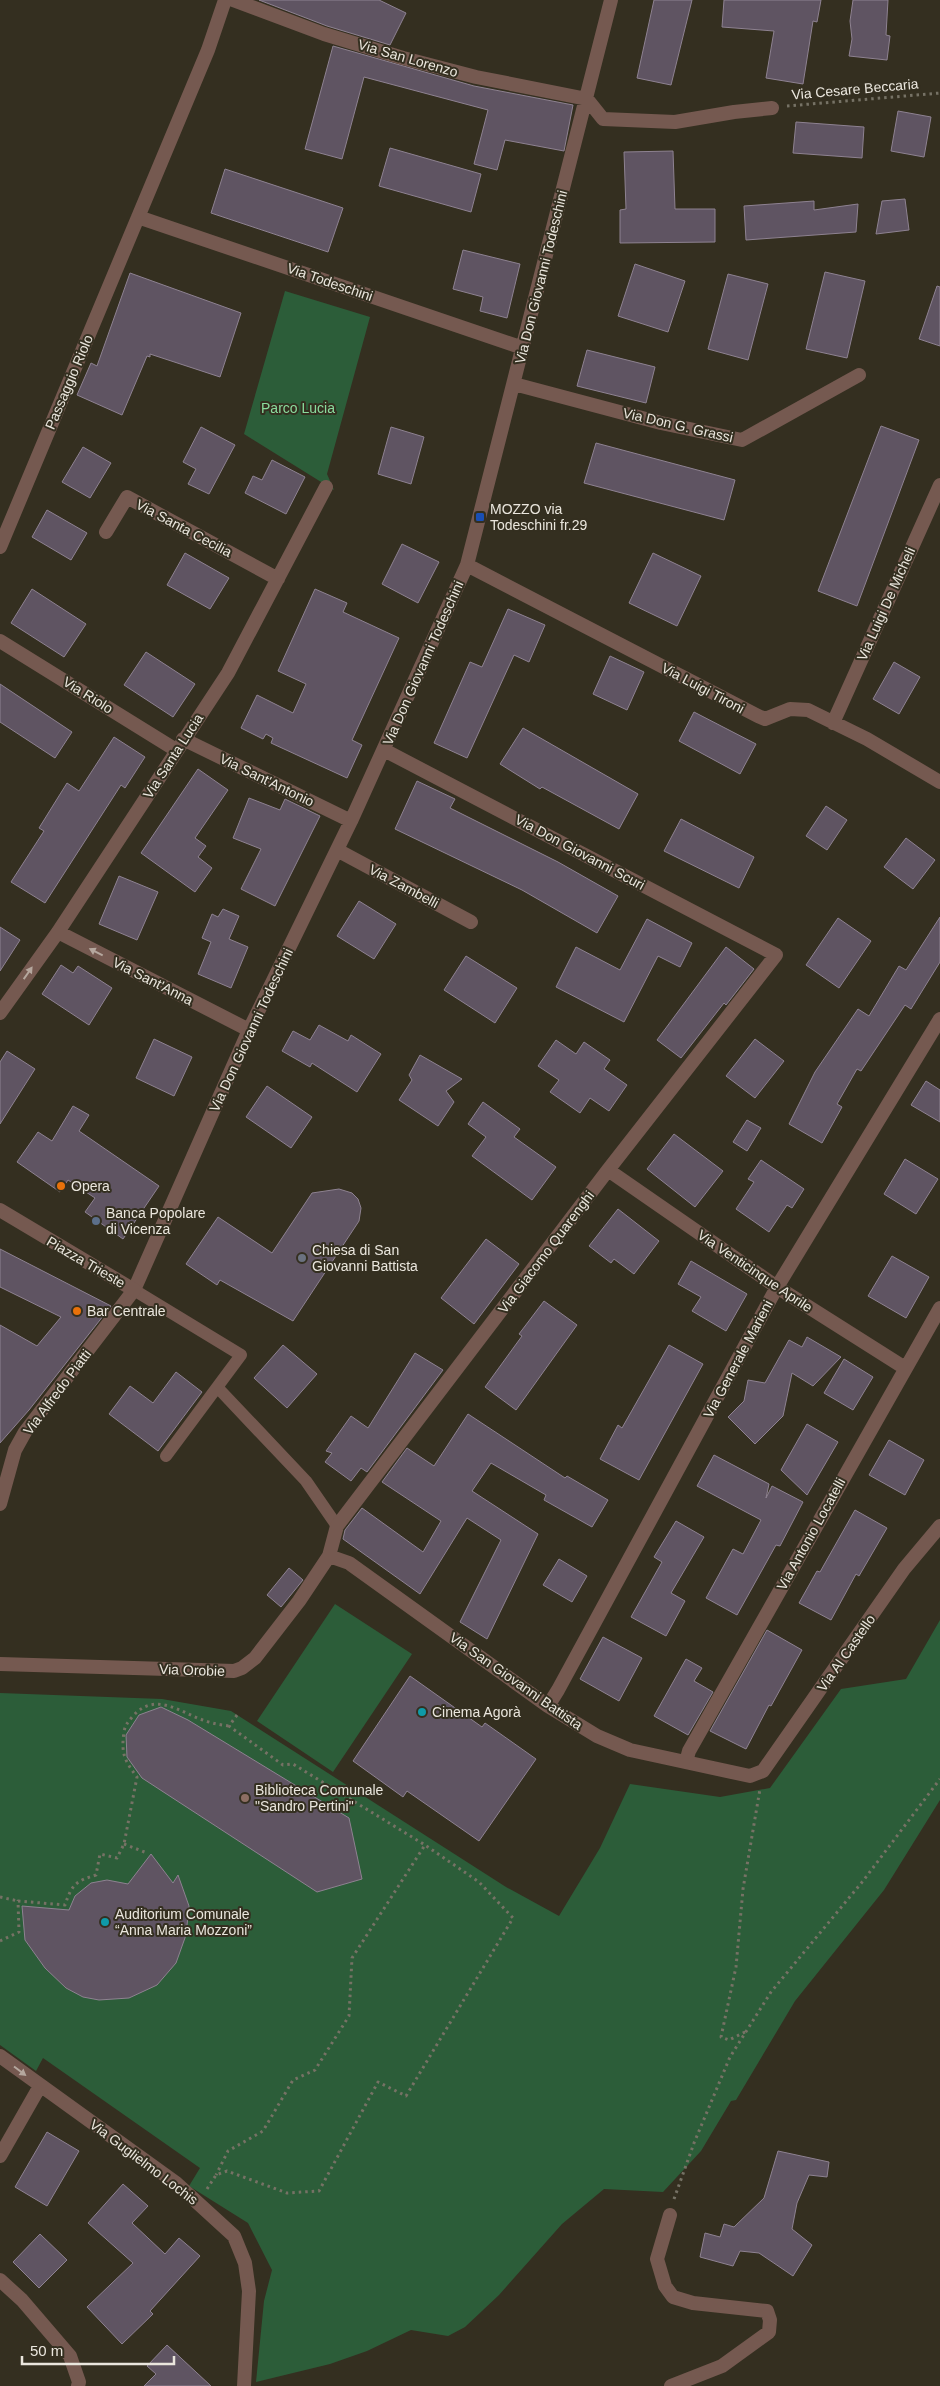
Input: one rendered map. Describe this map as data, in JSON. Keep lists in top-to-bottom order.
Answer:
{
  "streets": {
    "street": [
      "Via San Lorenzo",
      "Via Don Giovanni Todeschini",
      "Via Todeschini",
      "Passaggio Riolo",
      "Via Don G. Grassi",
      "Via Santa Cecilia",
      "Via Luigi De Micheli",
      "Via Luigi Tironi",
      "Via Riolo",
      "Via Santa Lucia",
      "Via Sant'Antonio",
      "Via Don Giovanni Scuri",
      "Via Zambelli",
      "Via Sant'Anna",
      "Via Giacomo Quarenghi",
      "Piazza Trieste",
      "Via Venticinque Aprile",
      "Via Generale Marieni",
      "Via Alfredo Piatti",
      "Via Antonio Locatelli",
      "Via Al Castello",
      "Via Orobie",
      "Via San Giovanni Battista",
      "Via Guglielmo Lochis"
    ],
    "path": ["Via Cesare Beccaria"]
  },
  "crossings": [
    ["Via San Lorenzo", "Via Don Giovanni Todeschini"],
    ["Via Don Giovanni Todeschini", "Via Todeschini"],
    ["Via Don Giovanni Todeschini", "Via Don G. Grassi"],
    ["Via Don Giovanni Todeschini", "Via Luigi Tironi"],
    ["Via Don Giovanni Todeschini", "Via Sant'Antonio"],
    ["Via Don Giovanni Todeschini", "Via Don Giovanni Scuri"],
    ["Via Don Giovanni Todeschini", "Via Zambelli"],
    ["Via Don Giovanni Todeschini", "Via Sant'Anna"],
    ["Via Don Giovanni Todeschini", "Piazza Trieste"],
    ["Via Don Giovanni Todeschini", "Via Alfredo Piatti"],
    ["Via Todeschini", "Passaggio Riolo"],
    ["Via Santa Cecilia", "Via Santa Lucia"],
    ["Via Luigi De Micheli", "Via Luigi Tironi"],
    ["Via Riolo", "Via Santa Lucia"],
    ["Via Riolo", "Via Sant'Antonio"],
    ["Via Santa Lucia", "Via Sant'Antonio"],
    ["Via Santa Lucia", "Via Sant'Anna"],
    ["Via Don Giovanni Scuri", "Via Giacomo Quarenghi"],
    ["Via Giacomo Quarenghi", "Via Venticinque Aprile"],
    ["Via Giacomo Quarenghi", "Via Orobie"],
    ["Via Giacomo Quarenghi", "Via San Giovanni Battista"],
    ["Piazza Trieste", "Via Alfredo Piatti"],
    ["Via Venticinque Aprile", "Via Generale Marieni"],
    ["Via Venticinque Aprile", "Via Antonio Locatelli"],
    ["Via Generale Marieni", "Via San Giovanni Battista"],
    ["Via Antonio Locatelli", "Via San Giovanni Battista"],
    ["Via Al Castello", "Via San Giovanni Battista"],
    ["Via Orobie", "Via San Giovanni Battista"]
  ],
  "one_way": ["Via Sant'Anna"],
  "parks": ["Parco Lucia"],
  "places": {
    "transit": ["MOZZO via Todeschini fr.29"],
    "other": [
      "Opera",
      "Banca Popolare di Vicenza",
      "Chiesa di San Giovanni Battista",
      "Bar Centrale",
      "Cinema Agorà",
      "Biblioteca Comunale \"Sandro Pertini\"",
      "Auditorium Comunale “Anna Maria Mozzoni”"
    ]
  },
  "scale_bar": "50 m"
}
